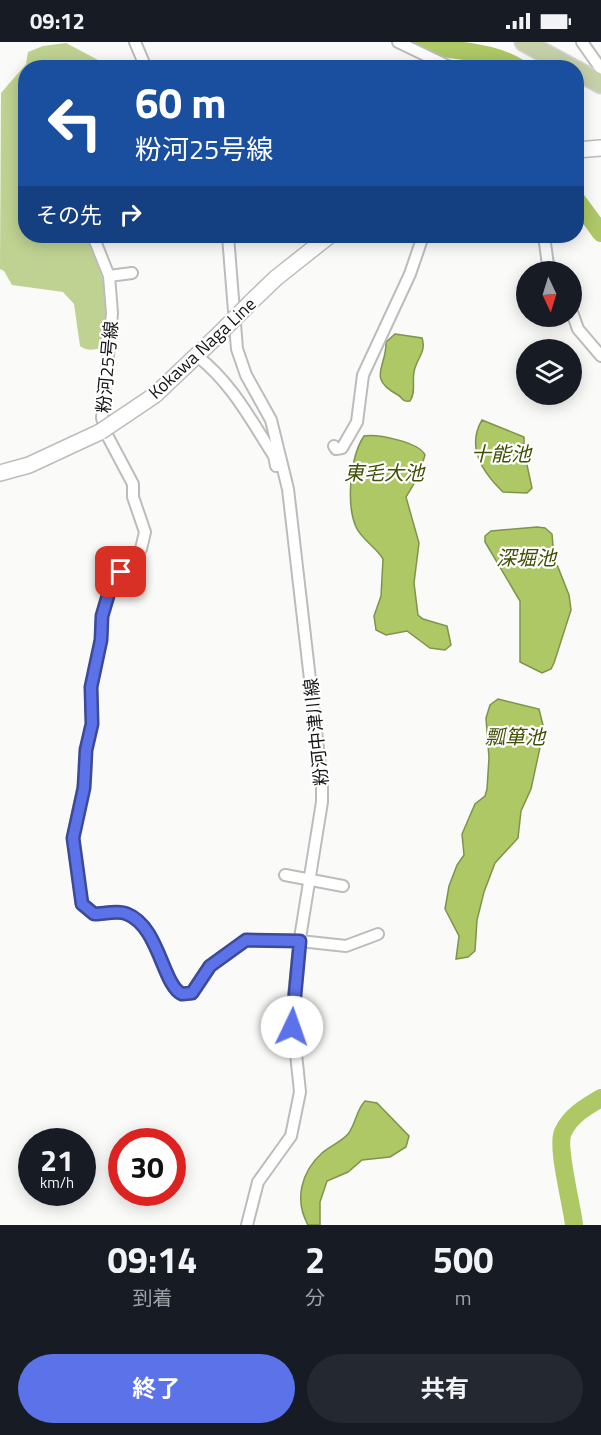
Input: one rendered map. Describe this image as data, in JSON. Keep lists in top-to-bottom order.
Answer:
{
  "streets": {
    "main road": ["Kokawa Naga Line"],
    "street": ["粉河25号線", "粉河中津川線"]
  },
  "crossings": [
    ["粉河25号線", "粉河中津川線"]
  ],
  "water": [
    "十能池",
    "東毛大池",
    "深堀池",
    "瓢箪池"
  ],
  "north": "bottom",
  "page": {
    "status": "09:12",
    "turn": ["60 m", "粉河25号線"],
    "then": "その先",
    "speed": "21 km/h",
    "limit": "30",
    "eta": [
      "09:14",
      "到着",
      "2",
      "分",
      "500",
      "m"
    ],
    "buttons": ["終了", "共有"]
  }
}
